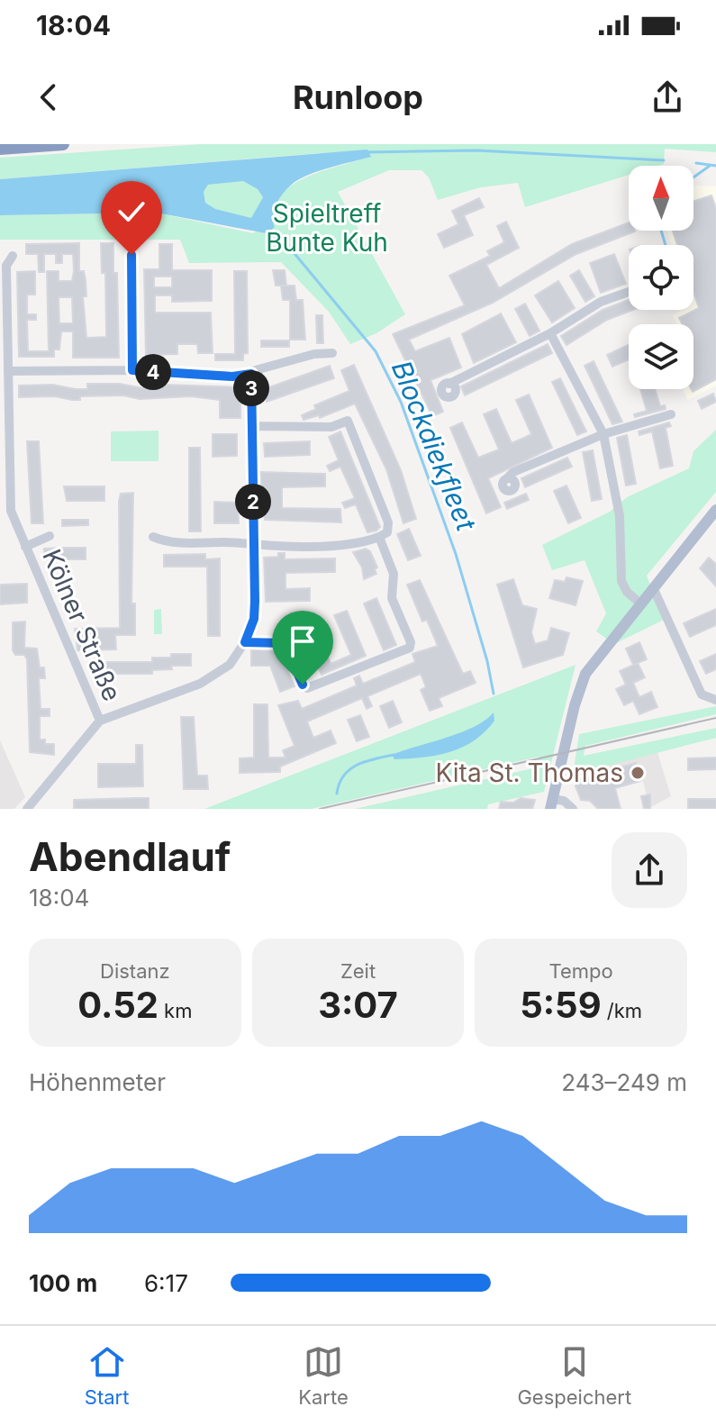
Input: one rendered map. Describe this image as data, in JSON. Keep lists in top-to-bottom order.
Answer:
{
  "streets": {
    "street": ["Kölner Straße"]
  },
  "water": ["Blockdiekfleet"],
  "parks": ["Spieltreff Bunte Kuh"],
  "places": ["Kita St. Thomas"],
  "north": "top",
  "page": {
    "status": "18:04",
    "header": "Runloop",
    "pins": ["4", "3", "2"],
    "heading": ["Abendlauf", "18:04"],
    "stats": [
      ["Distanz", "0.52 km"],
      ["Zeit", "3:07"],
      ["Tempo", "5:59 /km"]
    ],
    "chart": ["Höhenmeter", "243–249 m"],
    "list": [
      {
        "name": "100 m",
        "note": "6:17"
      }
    ],
    "tabs": ["Start", "Karte", "Gespeichert"]
  }
}
